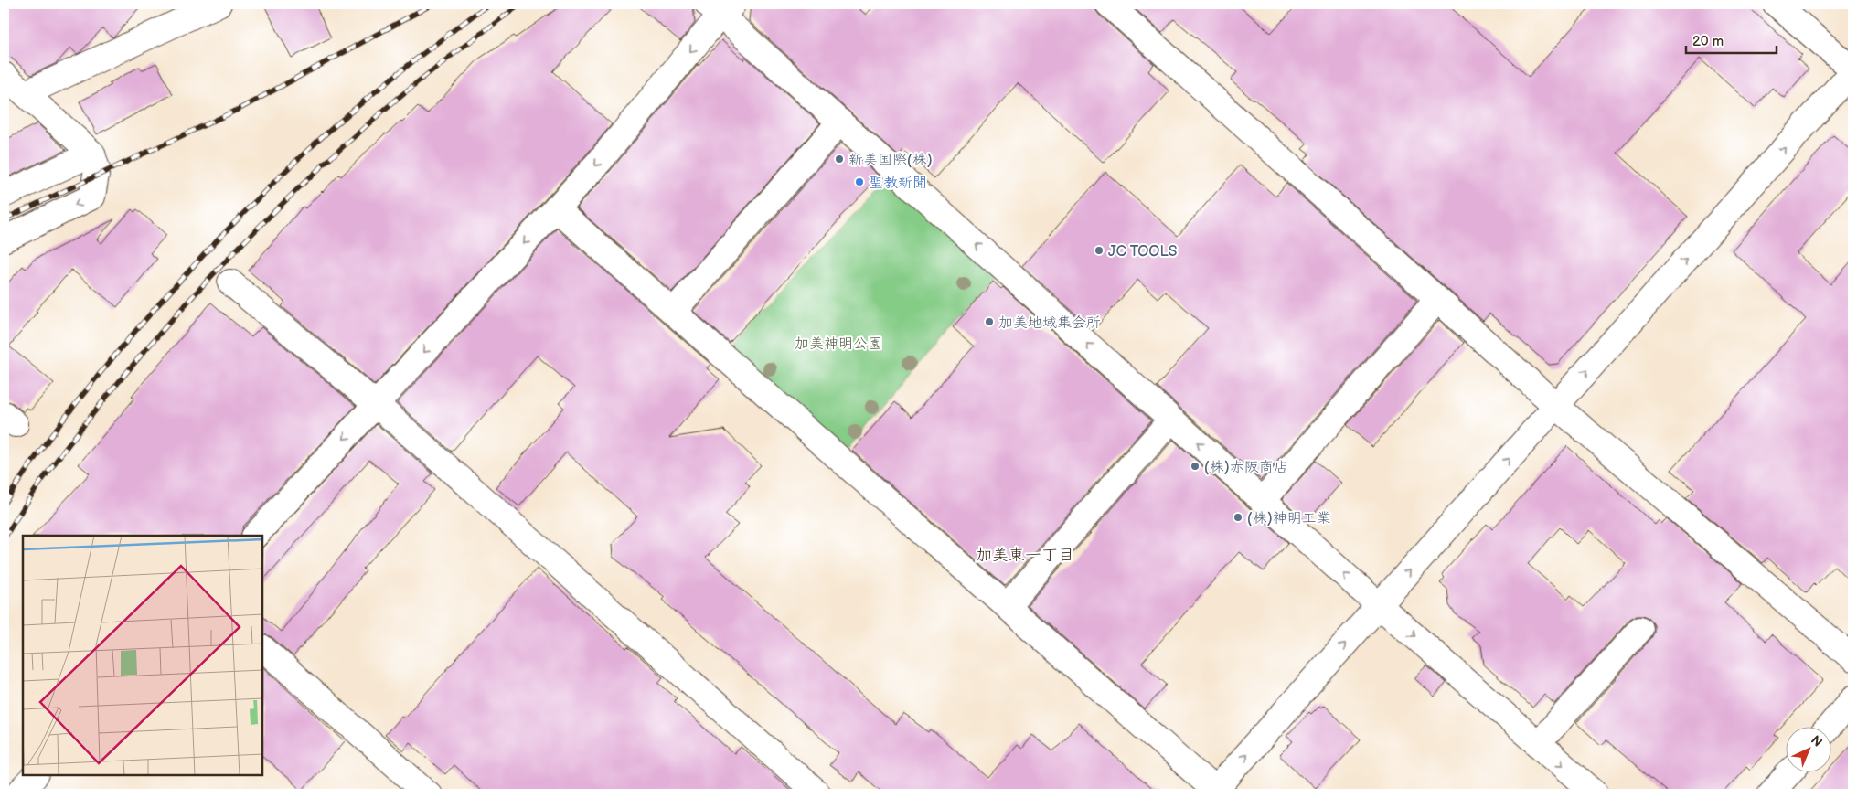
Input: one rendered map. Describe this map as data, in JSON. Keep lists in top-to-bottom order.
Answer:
{
  "districts": ["加美東一丁目"],
  "parks": ["加美神明公園"],
  "places": [
    "新美国際(株)",
    "聖教新聞",
    "JC TOOLS",
    "加美地域集会所",
    "(株)赤阪商店",
    "(株)神明工業"
  ],
  "scale_bar": "20 m",
  "north": "top right"
}
